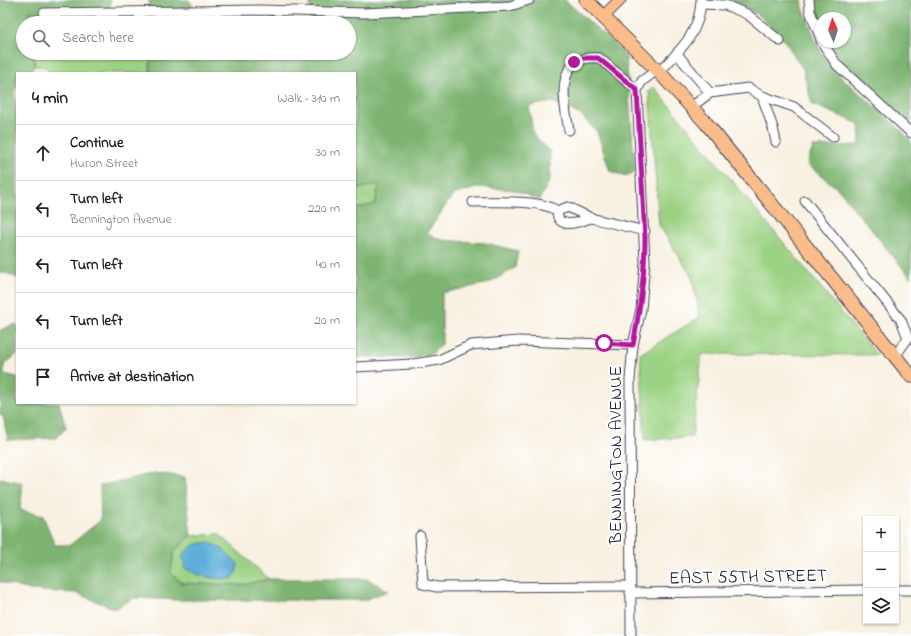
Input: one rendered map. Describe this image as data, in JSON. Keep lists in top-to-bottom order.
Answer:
{
  "streets": {
    "street": ["BENNINGTON AVENUE", "EAST 55TH STREET"]
  },
  "crossings": [
    ["BENNINGTON AVENUE", "EAST 55TH STREET"]
  ],
  "north": "top",
  "page": {
    "search": "Search here",
    "heading": ["4 min", "Walk · 310 m"],
    "list": [
      ["Continue", "Huron Street", "30 m"],
      ["Turn left", "Bennington Avenue", "220 m"],
      ["Turn left", "40 m"],
      ["Turn left", "20 m"],
      "Arrive at destination"
    ],
    "map_buttons": ["+", "−"]
  }
}
